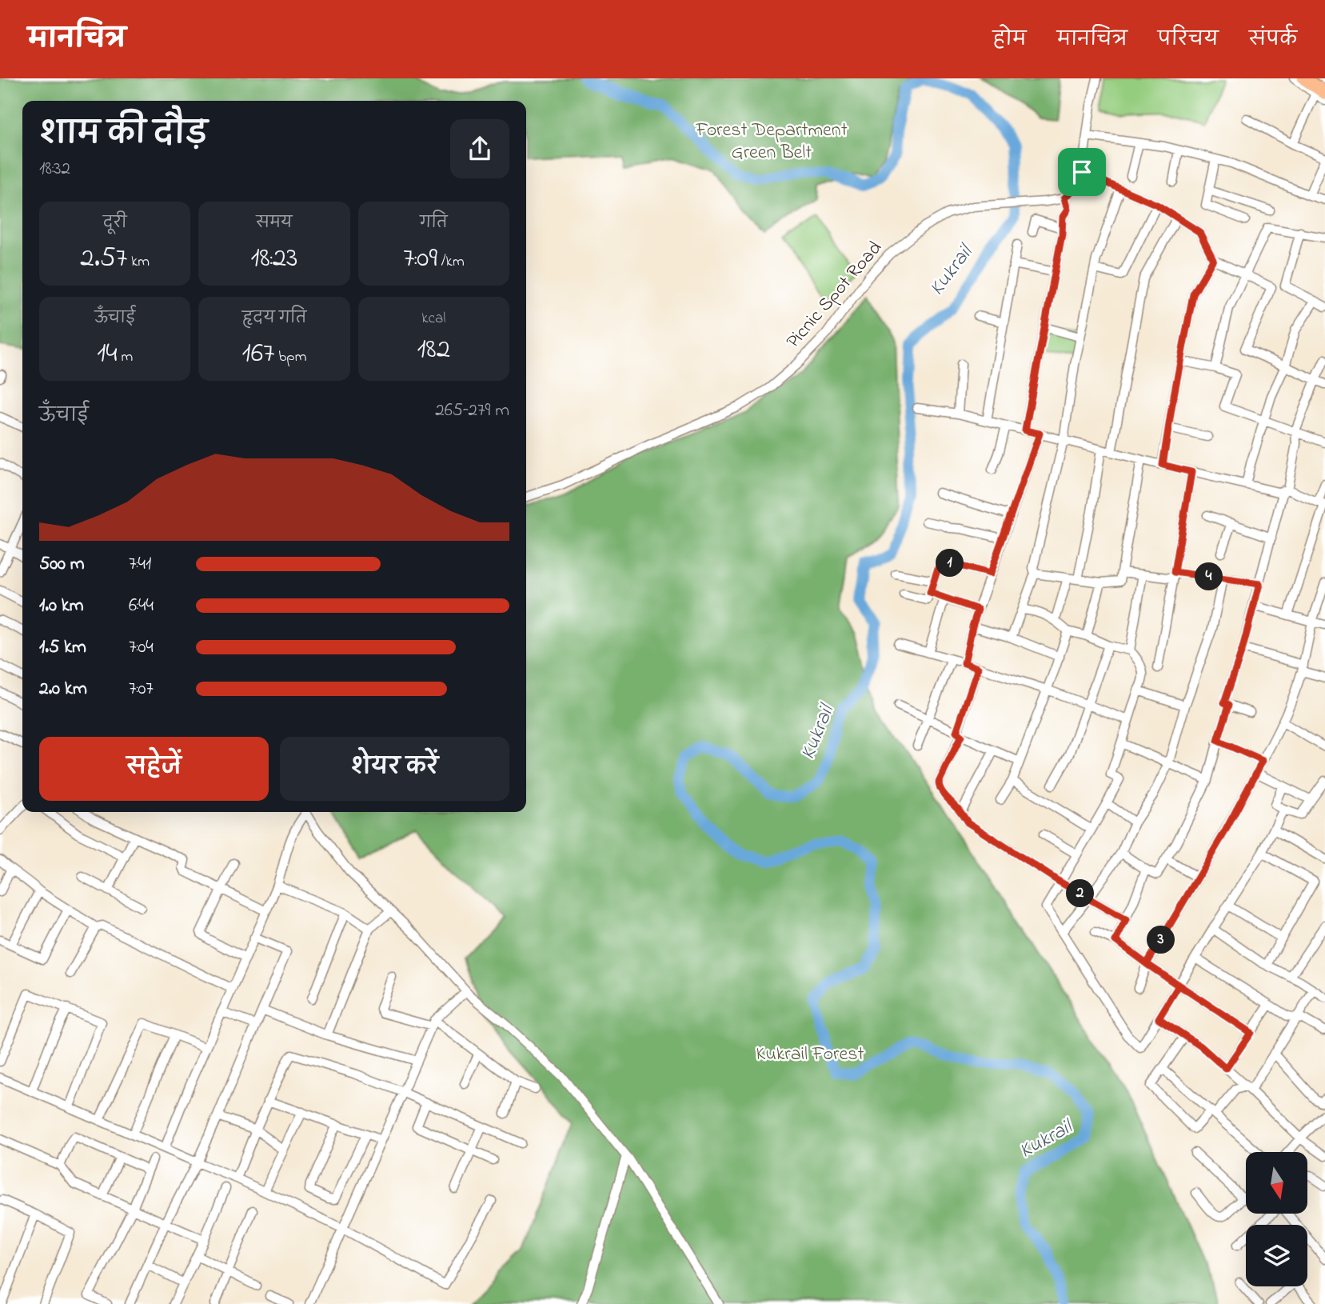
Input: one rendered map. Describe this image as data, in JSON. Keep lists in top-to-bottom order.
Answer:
{
  "streets": {
    "street": ["Picnic Spot Road"]
  },
  "water": ["Kukrail"],
  "parks": ["Forest Department Green Belt", "Kukrail Forest"],
  "north": "bottom",
  "page": {
    "header": "मानचित्र",
    "nav": [
      "होम",
      "मानचित्र",
      "परिचय",
      "संपर्क"
    ],
    "heading": ["शाम की दौड़", "18:32"],
    "stats": [
      ["दूरी", "2.57 km"],
      ["समय", "18:23"],
      ["गति", "7:09 /km"],
      ["ऊँचाई", "14 m"],
      ["हृदय गति", "167 bpm"],
      ["kcal", "182"]
    ],
    "chart": ["ऊँचाई", "265–279 m"],
    "list": [
      {
        "name": "500 m",
        "note": "7:41"
      },
      {
        "name": "1.0 km",
        "note": "6:44"
      },
      {
        "name": "1.5 km",
        "note": "7:04"
      },
      {
        "name": "2.0 km",
        "note": "7:07"
      }
    ],
    "pins": [
      "1",
      "4",
      "2",
      "3"
    ],
    "buttons": ["सहेजें", "शेयर करें"]
  }
}
